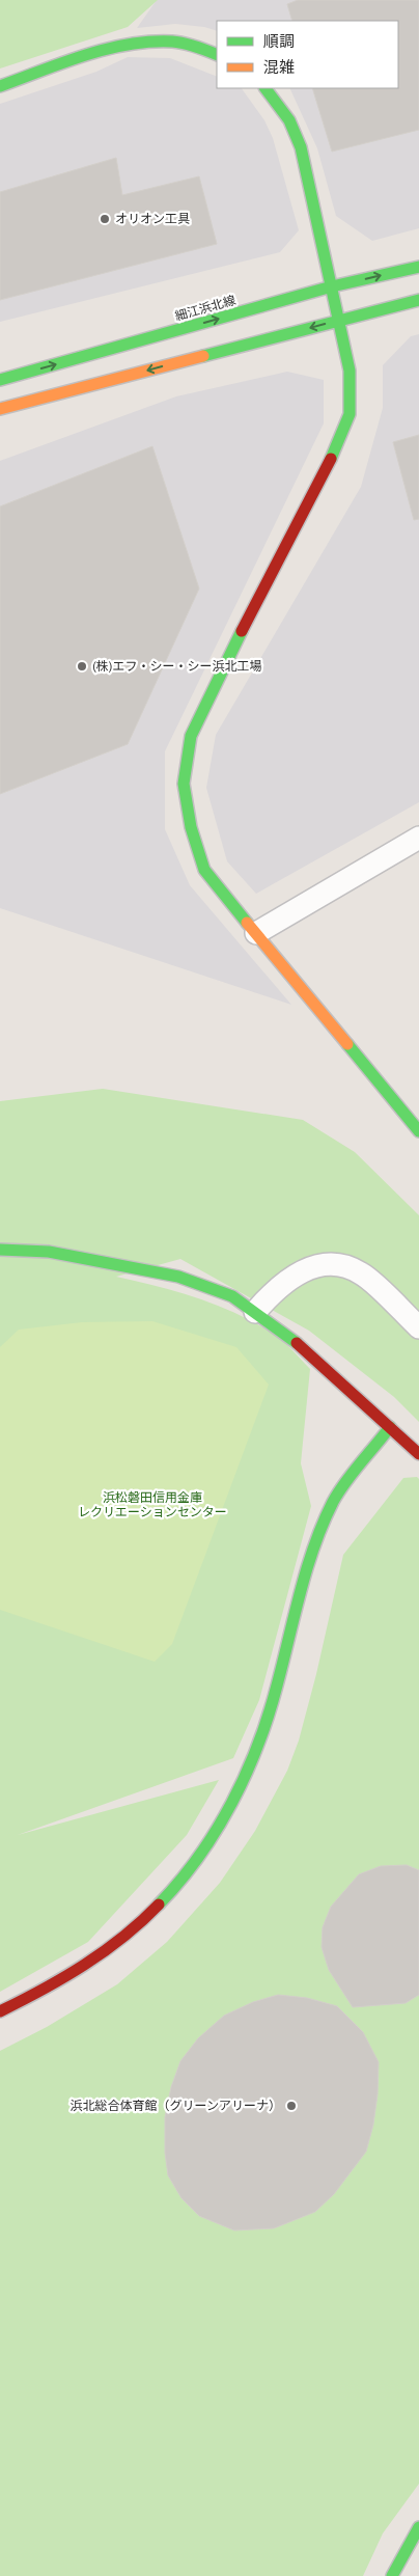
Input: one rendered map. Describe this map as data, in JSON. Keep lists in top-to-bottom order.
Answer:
{
  "streets": {
    "street": ["細江浜北線"]
  },
  "parks": ["浜松磐田信用金庫 レクリエーションセンター"],
  "places": ["オリオン工具", "(株)エフ・シー・シー浜北工場", "浜北総合体育館（グリーンアリーナ）"],
  "legend": ["順調", "混雑"]
}
